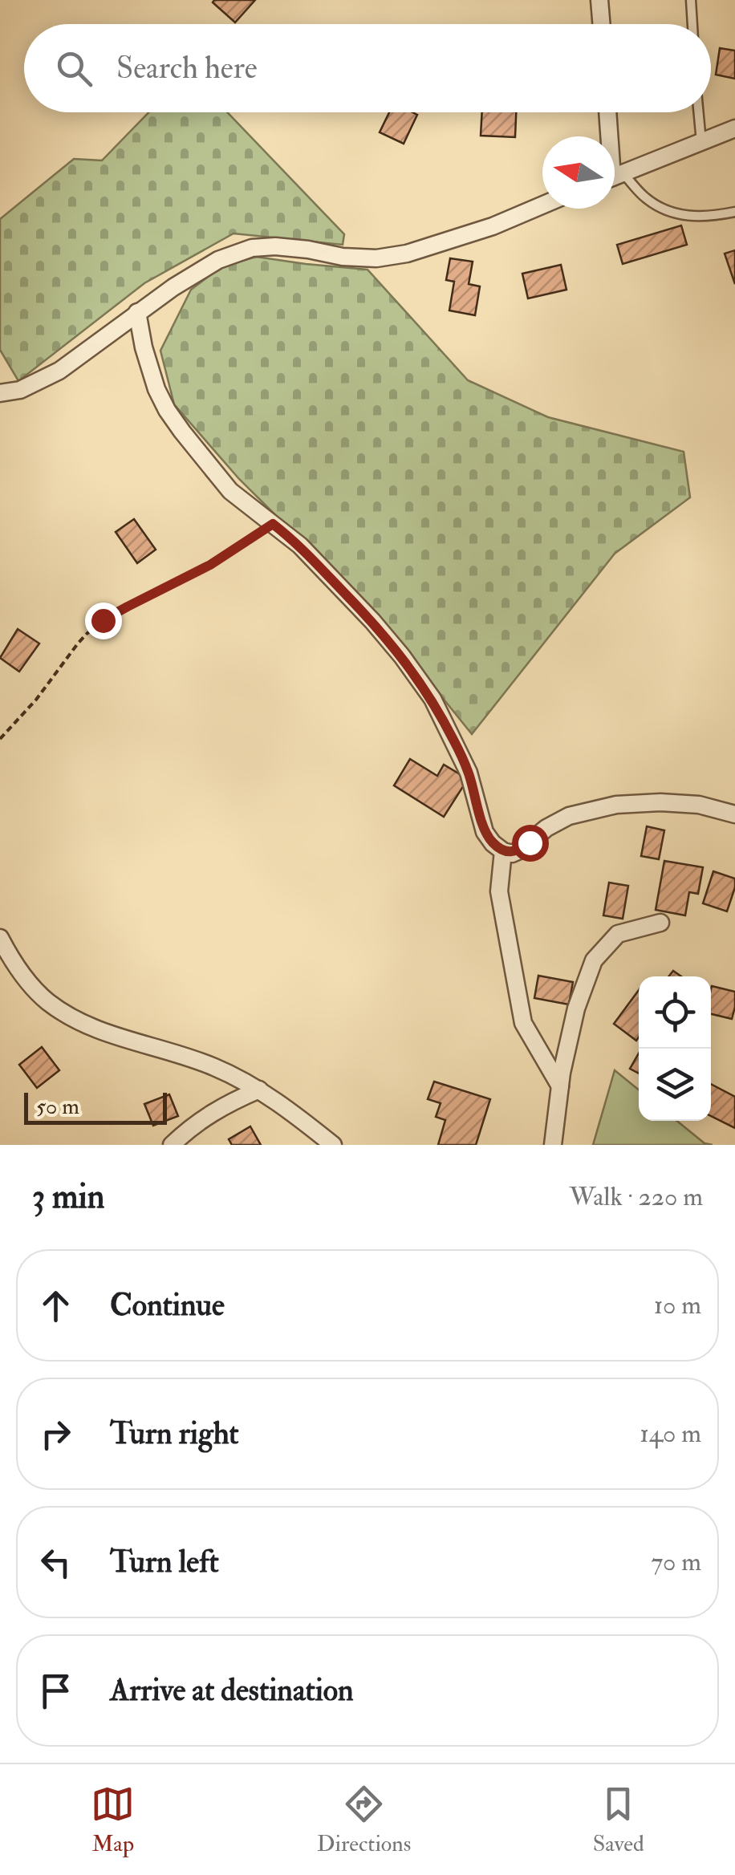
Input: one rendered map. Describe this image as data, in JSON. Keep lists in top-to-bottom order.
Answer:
{
  "scale_bar": "50 m",
  "north": "left",
  "page": {
    "search": "Search here",
    "scale": "50 m",
    "heading": ["3 min", "Walk · 220 m"],
    "list": [
      ["Continue", "10 m"],
      ["Turn right", "140 m"],
      ["Turn left", "70 m"],
      "Arrive at destination"
    ],
    "nav": ["Map", "Directions", "Saved"]
  }
}
